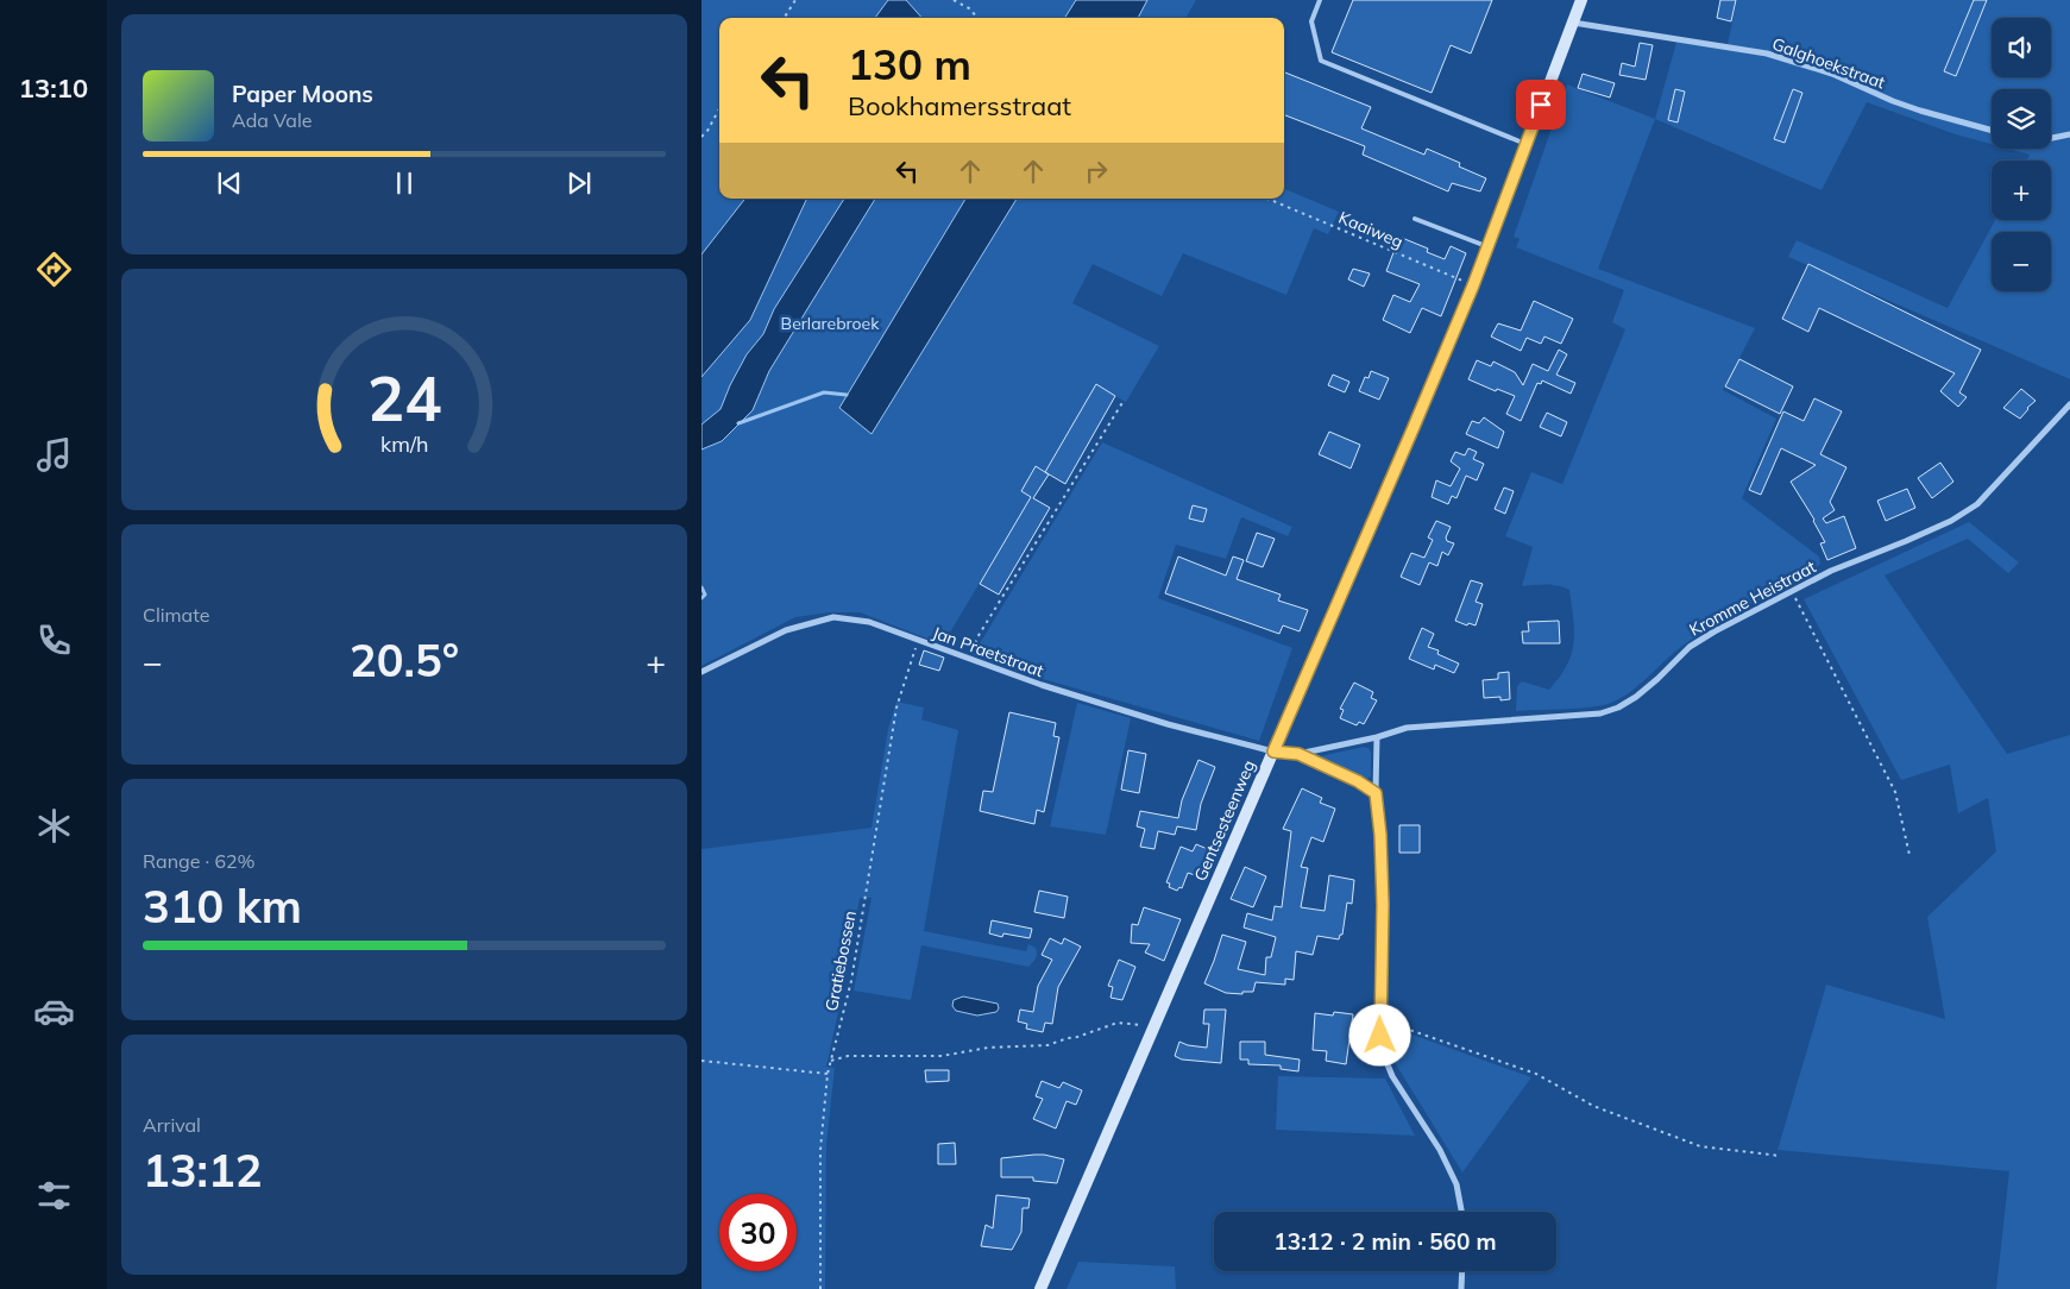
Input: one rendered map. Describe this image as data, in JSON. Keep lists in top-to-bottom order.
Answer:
{
  "streets": {
    "main road": ["Gentsesteenweg"],
    "street": ["Galghoekstraat", "Kromme Heistraat", "Jan Praetstraat"],
    "path": ["Kaaiweg", "Gratiebossen"]
  },
  "crossings": [
    ["Galghoekstraat", "Gentsesteenweg"],
    ["Kaaiweg", "Gentsesteenweg"],
    ["Kromme Heistraat", "Jan Praetstraat"],
    ["Kromme Heistraat", "Gentsesteenweg"],
    ["Jan Praetstraat", "Gentsesteenweg"],
    ["Jan Praetstraat", "Gratiebossen"]
  ],
  "parks": ["Berlarebroek"],
  "page": {
    "tabs": "13:10",
    "map_buttons": ["+", "−"],
    "turn": ["130 m", "Bookhamersstraat"],
    "song": ["Paper Moons", "Ada Vale"],
    "tile": [
      "Climate",
      ["Range · 62%", "310 km"],
      ["Arrival", "13:12"]
    ],
    "heat": ["−", "20.5°", "+"],
    "limit": "30",
    "trip": "13:12 · 2 min · 560 m",
    "gauge": ["24", "km/h"]
  }
}
